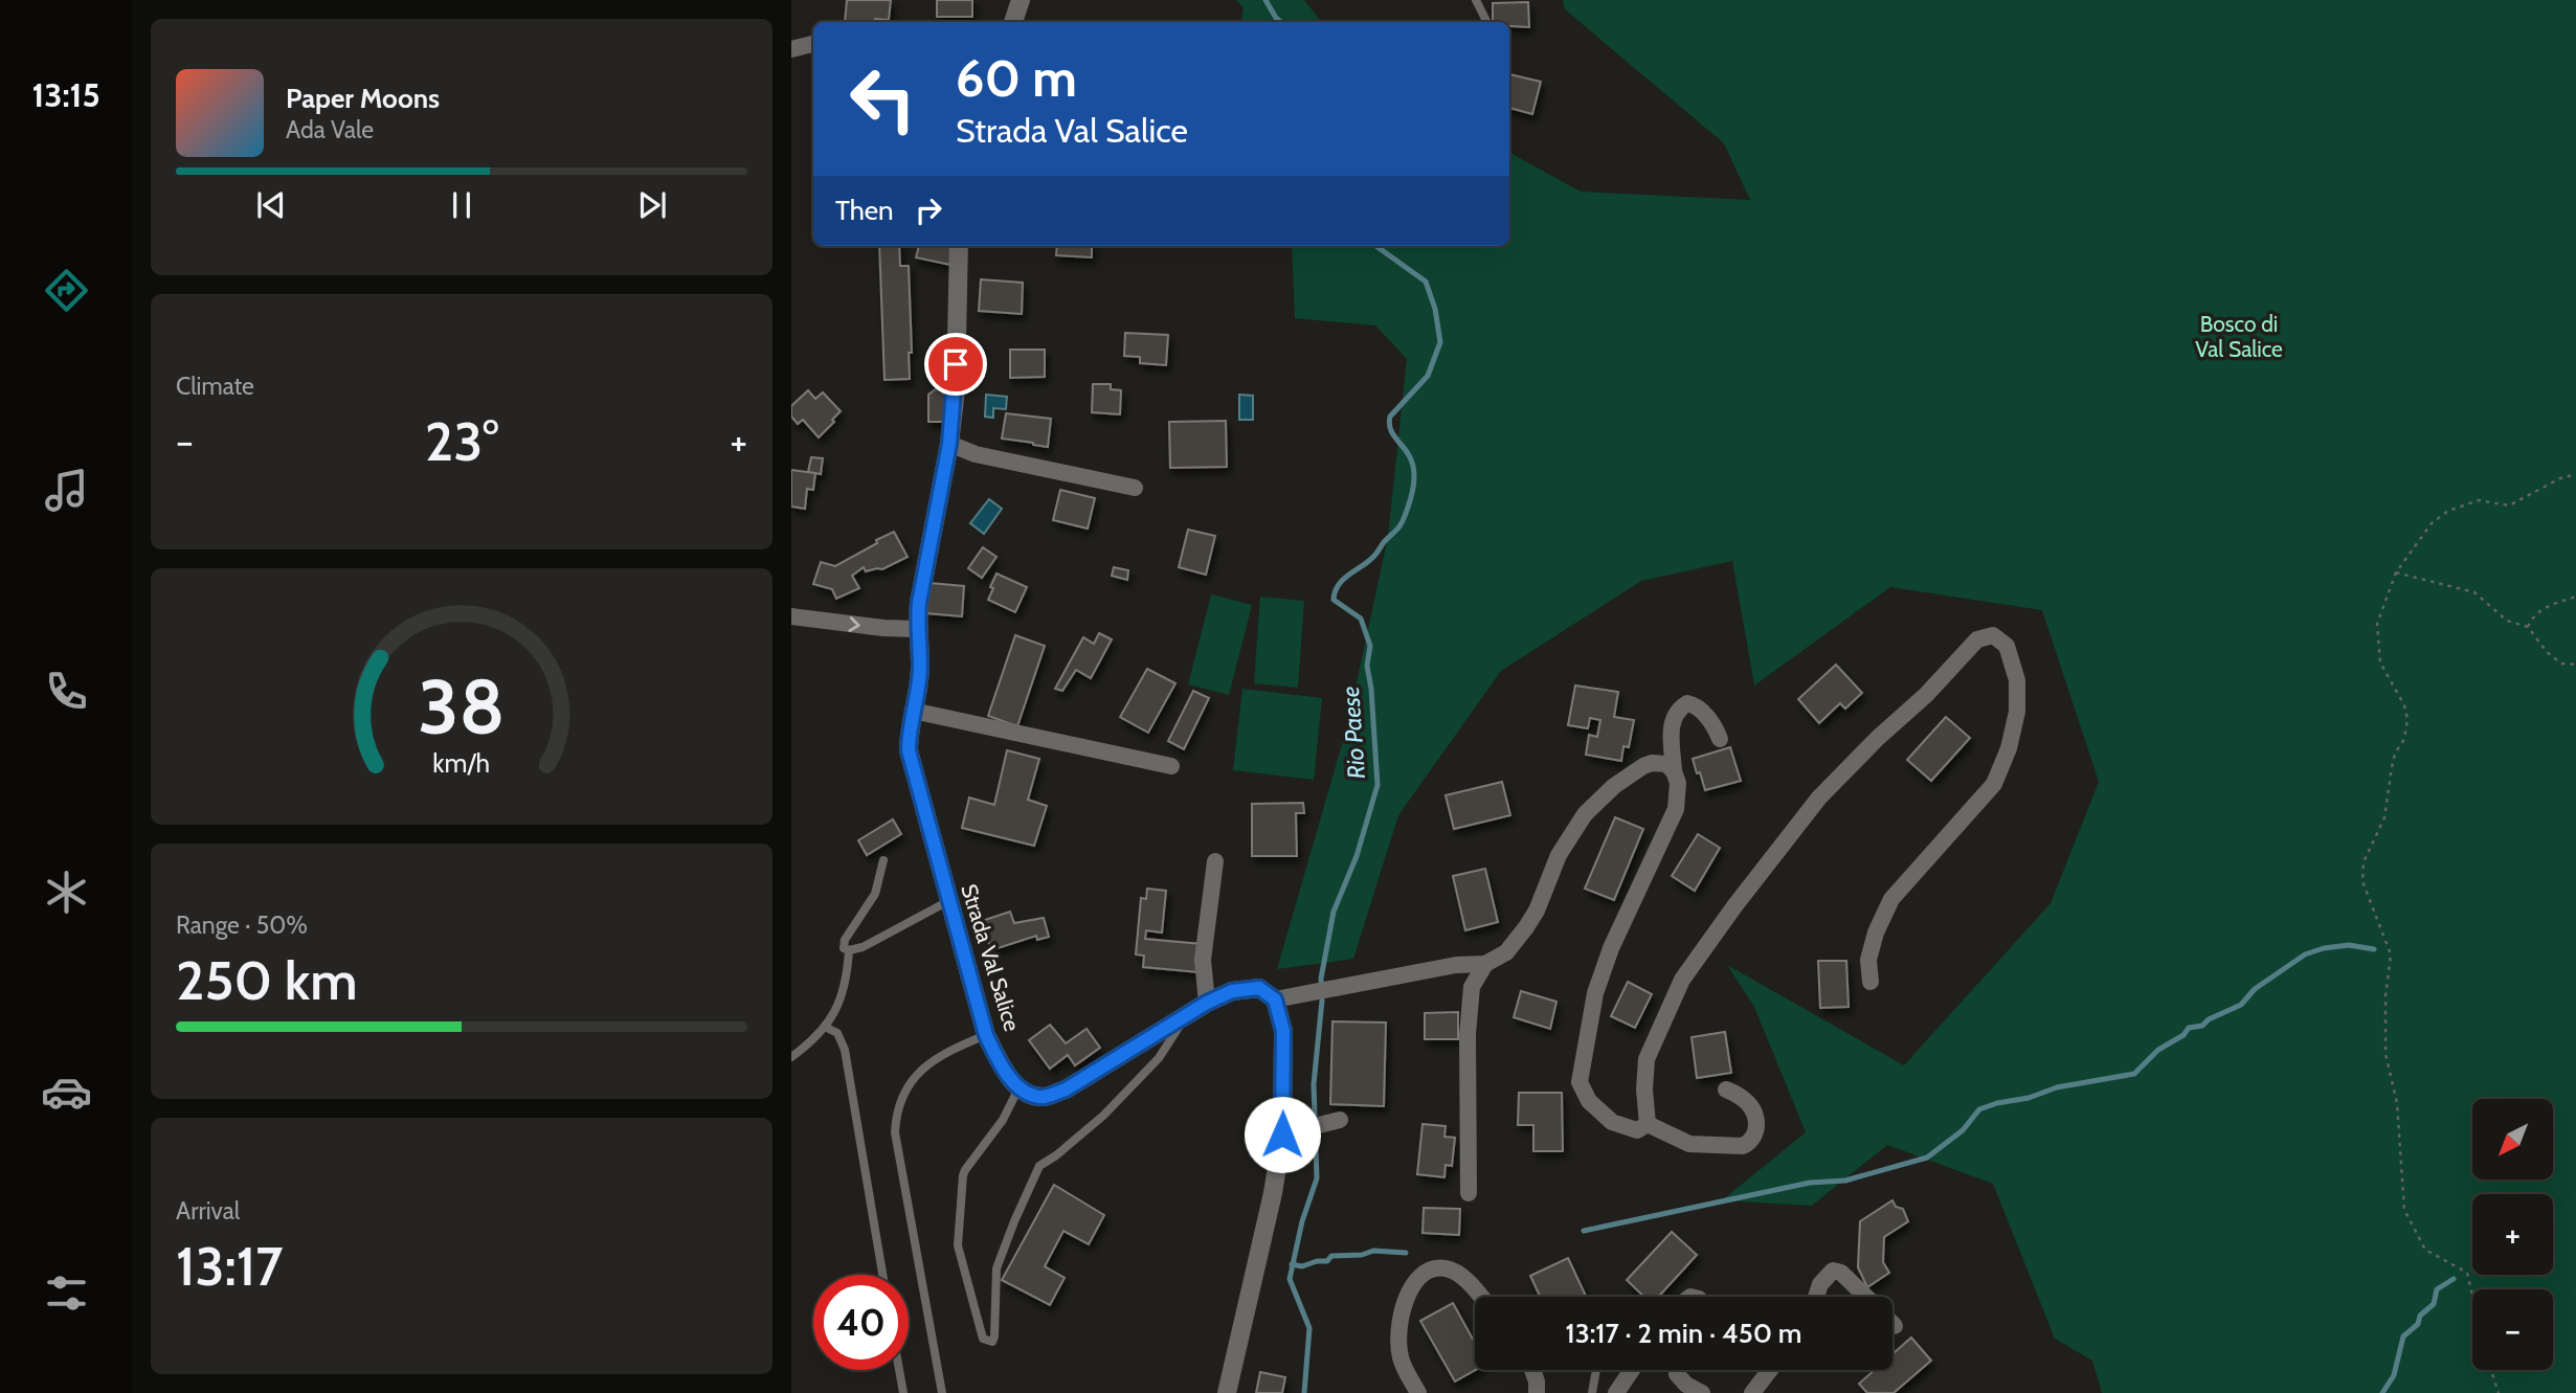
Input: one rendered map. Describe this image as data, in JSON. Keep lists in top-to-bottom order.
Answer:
{
  "streets": {
    "street": ["Strada Val Salice"]
  },
  "water": ["Rio Paese"],
  "parks": ["Bosco di Val Salice"],
  "north": "bottom left",
  "page": {
    "tabs": "13:15",
    "turn": ["60 m", "Strada Val Salice"],
    "song": ["Paper Moons", "Ada Vale"],
    "then": "Then",
    "tile": [
      "Climate",
      ["Range · 50%", "250 km"],
      ["Arrival", "13:17"]
    ],
    "heat": ["−", "23°", "+"],
    "map_buttons": ["+", "−"],
    "limit": "40",
    "trip": "13:17 · 2 min · 450 m",
    "gauge": ["38", "km/h"]
  }
}
